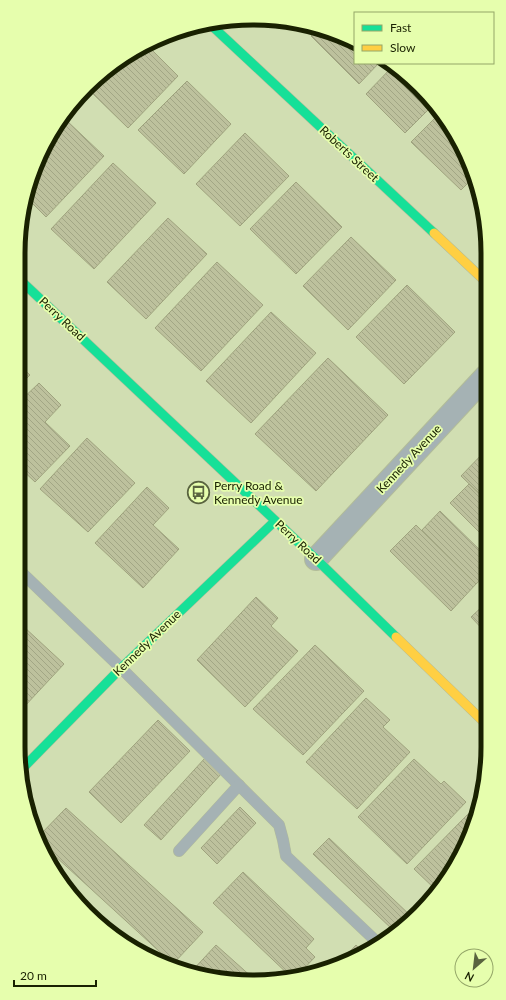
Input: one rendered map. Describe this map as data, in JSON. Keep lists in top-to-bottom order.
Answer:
{
  "streets": {
    "street": ["Roberts Street", "Perry Road", "Kennedy Avenue"]
  },
  "crossings": [
    ["Perry Road", "Kennedy Avenue"]
  ],
  "places": {
    "bus stop": ["Perry Road & Kennedy Avenue"]
  },
  "legend": ["Fast", "Slow"],
  "scale_bar": "20 m",
  "north": "bottom left"
}
